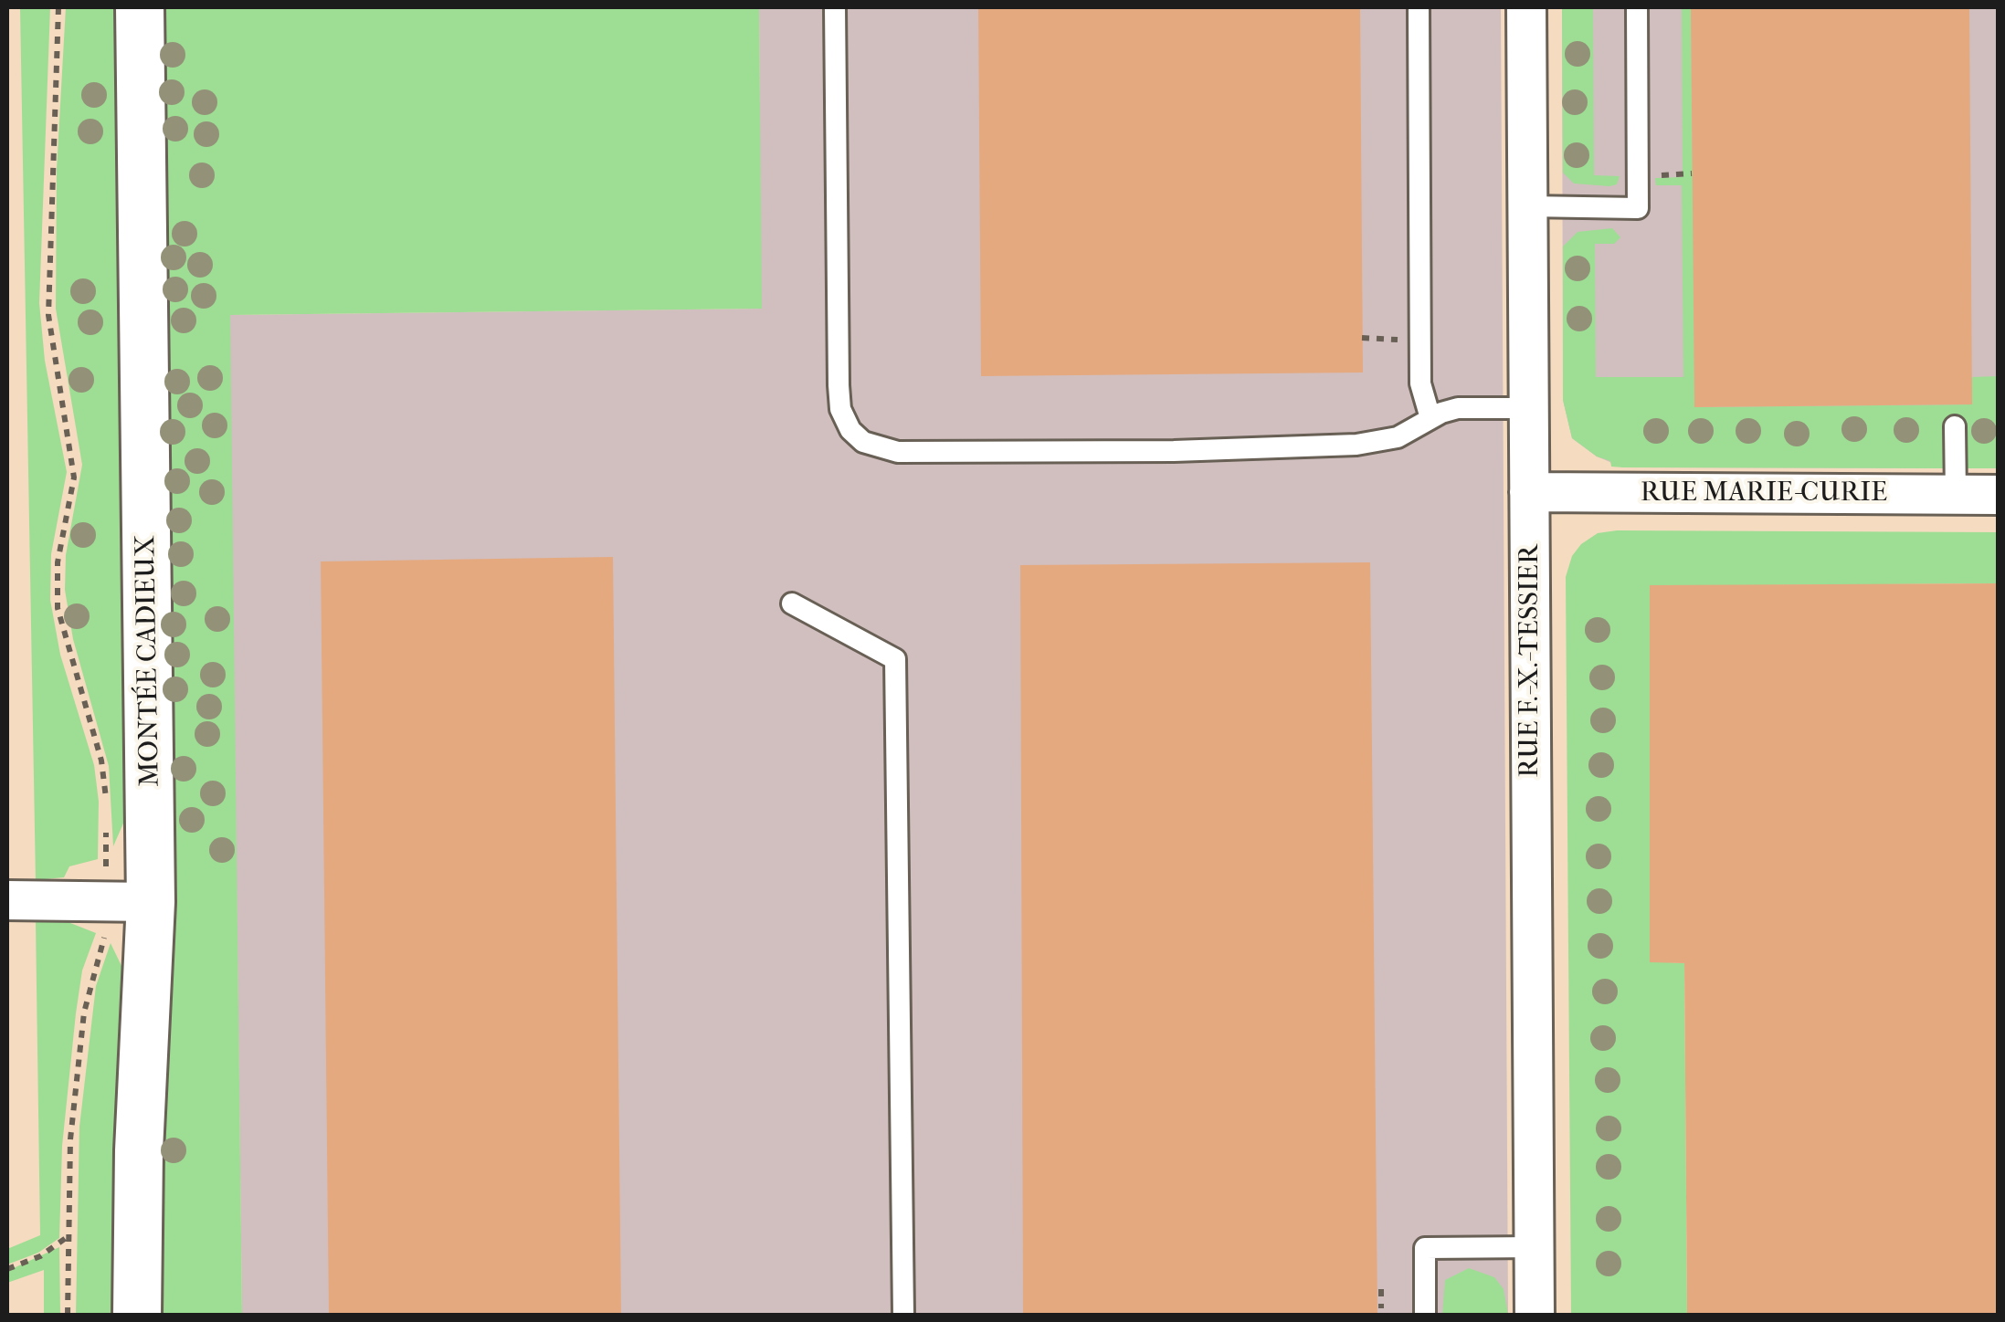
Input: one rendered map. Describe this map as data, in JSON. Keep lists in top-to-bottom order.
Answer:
{
  "streets": {
    "street": ["RUE MARIE-CURIE", "MONTÉE CADIEUX", "RUE F.-X.-TESSIER"]
  },
  "crossings": [
    ["RUE MARIE-CURIE", "RUE F.-X.-TESSIER"]
  ]
}
